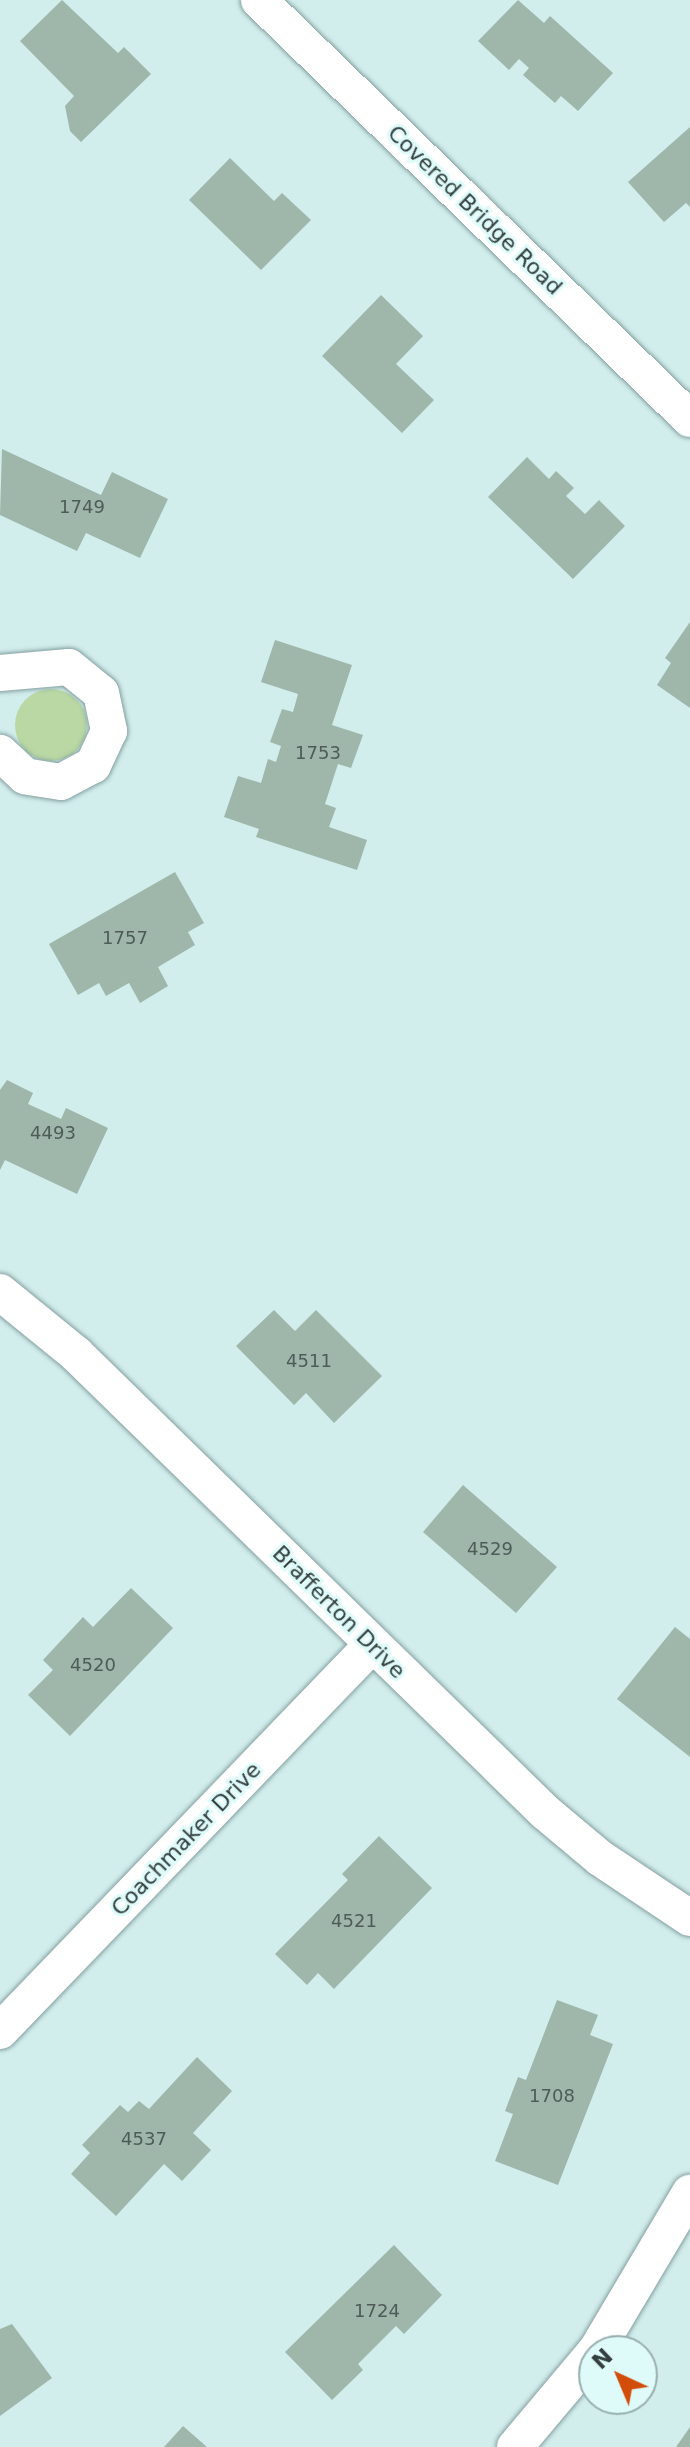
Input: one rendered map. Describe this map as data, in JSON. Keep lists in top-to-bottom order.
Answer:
{
  "streets": {
    "street": ["Covered Bridge Road", "Brafferton Drive", "Coachmaker Drive"]
  },
  "crossings": [
    ["Brafferton Drive", "Coachmaker Drive"]
  ],
  "house_numbers": [
    "1749",
    "1753",
    "1757",
    "4493",
    "4511",
    "4529",
    "4520",
    "4521",
    "1708",
    "4537",
    "1724"
  ],
  "north": "top left"
}
